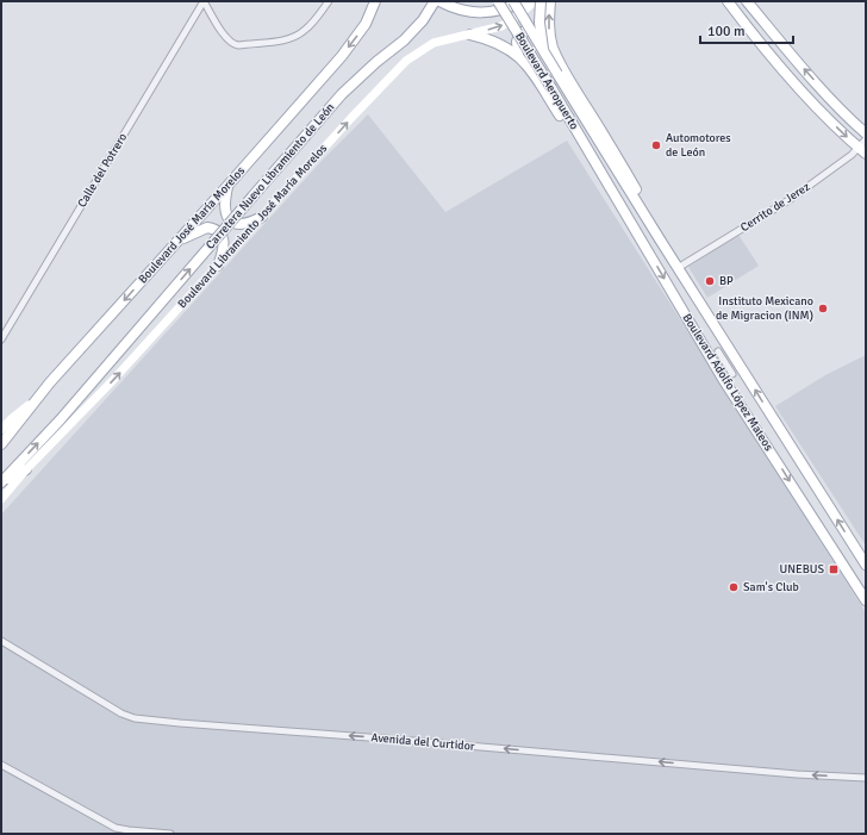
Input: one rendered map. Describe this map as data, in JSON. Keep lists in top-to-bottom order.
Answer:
{
  "streets": {
    "main road": [
      "Boulevard Aeropuerto",
      "Carretera Nuevo Libramiento de León",
      "Boulevard José María Morelos",
      "Boulevard Adolfo López Mateos"
    ],
    "street": [
      "Calle del Potrero",
      "Cerrito de Jerez",
      "Boulevard Libramiento José María Morelos",
      "Avenida del Curtidor"
    ]
  },
  "crossings": [
    ["Boulevard Aeropuerto", "Boulevard Adolfo López Mateos"],
    ["Cerrito de Jerez", "Boulevard Adolfo López Mateos"]
  ],
  "one_way": [
    "Carretera Nuevo Libramiento de León",
    "Boulevard José María Morelos",
    "Boulevard Libramiento José María Morelos",
    "Avenida del Curtidor"
  ],
  "places": {
    "other": [
      "Automotores de León",
      "BP",
      "Instituto Mexicano de Migracion (INM)",
      "Sam's Club"
    ],
    "transit": ["UNEBUS"]
  },
  "scale_bar": "100 m"
}
